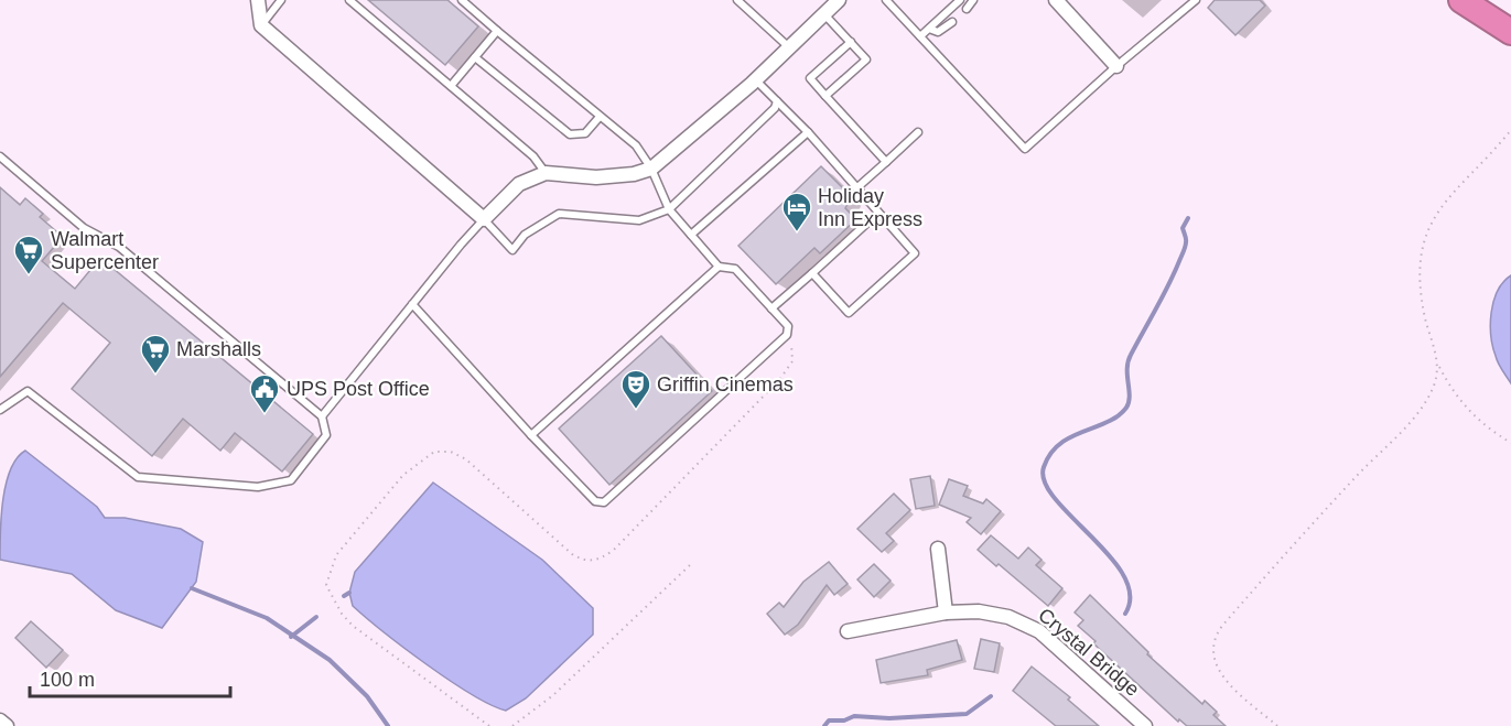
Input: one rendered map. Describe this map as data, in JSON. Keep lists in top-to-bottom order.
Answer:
{
  "streets": {
    "street": ["Crystal Bridge"]
  },
  "places": {
    "hotel": ["Holiday Inn Express"],
    "supermarket": ["Walmart Supercenter", "Marshalls"],
    "theatre": ["Griffin Cinemas"],
    "public building": ["UPS Post Office"]
  },
  "scale_bar": "100 m"
}
